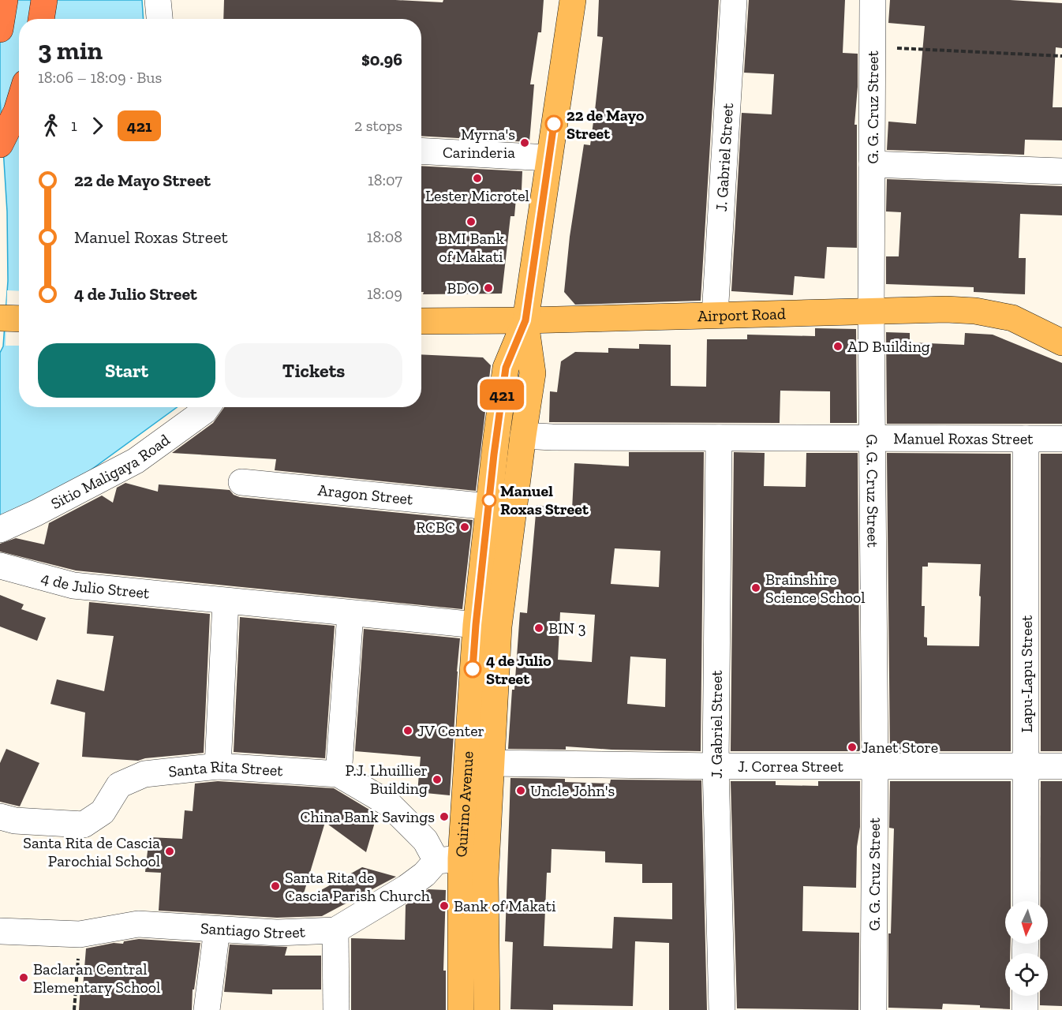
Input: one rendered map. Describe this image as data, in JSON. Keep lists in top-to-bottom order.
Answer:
{
  "streets": {
    "main road": ["Airport Road", "Quirino Avenue"],
    "street": [
      "G. G. Cruz Street",
      "J. Gabriel Street",
      "Manuel Roxas Street",
      "Sitio Maligaya Road",
      "Aragon Street",
      "4 de Julio Street",
      "Lapu-Lapu Street",
      "J. Correa Street",
      "Santa Rita Street",
      "Santiago Street"
    ]
  },
  "crossings": [
    ["G. G. Cruz Street", "Airport Road"],
    ["G. G. Cruz Street", "Manuel Roxas Street"],
    ["G. G. Cruz Street", "J. Correa Street"],
    ["J. Gabriel Street", "Airport Road"],
    ["J. Gabriel Street", "Manuel Roxas Street"],
    ["J. Gabriel Street", "J. Correa Street"],
    ["Airport Road", "Quirino Avenue"],
    ["Manuel Roxas Street", "Lapu-Lapu Street"],
    ["Manuel Roxas Street", "Quirino Avenue"],
    ["Aragon Street", "Quirino Avenue"],
    ["4 de Julio Street", "Quirino Avenue"],
    ["Lapu-Lapu Street", "J. Correa Street"],
    ["J. Correa Street", "Quirino Avenue"],
    ["Santa Rita Street", "Quirino Avenue"],
    ["Santa Rita Street", "Santiago Street"],
    ["Quirino Avenue", "Santiago Street"]
  ],
  "places": [
    "22 de Mayo Street",
    "Myrna's Carinderia",
    "Lester Microtel",
    "BMI Bank of Makati",
    "BDO",
    "AD Building",
    "Manuel Roxas Street",
    "RCBC",
    "Brainshire Science School",
    "BIN 3",
    "4 de Julio Street",
    "JV Center",
    "Janet Store",
    "P.J. Lhuillier Building",
    "Uncle John's",
    "China Bank Savings",
    "Santa Rita de Cascia Parochial School",
    "Santa Rita de Cascia Parish Church",
    "Bank of Makati",
    "Baclaran Central Elementary School"
  ],
  "lines": ["bus line 421"],
  "north": "bottom",
  "page": {
    "on_map": "421",
    "heading": ["3 min", "18:06 – 18:09 · Bus", "$0.96"],
    "legs": ["1", "421", "2 stops"],
    "list": [
      {
        "name": "22 de Mayo Street",
        "value": "18:07"
      },
      {
        "name": "Manuel Roxas Street",
        "value": "18:08"
      },
      {
        "name": "4 de Julio Street",
        "value": "18:09"
      }
    ],
    "buttons": ["Start", "Tickets"]
  }
}
